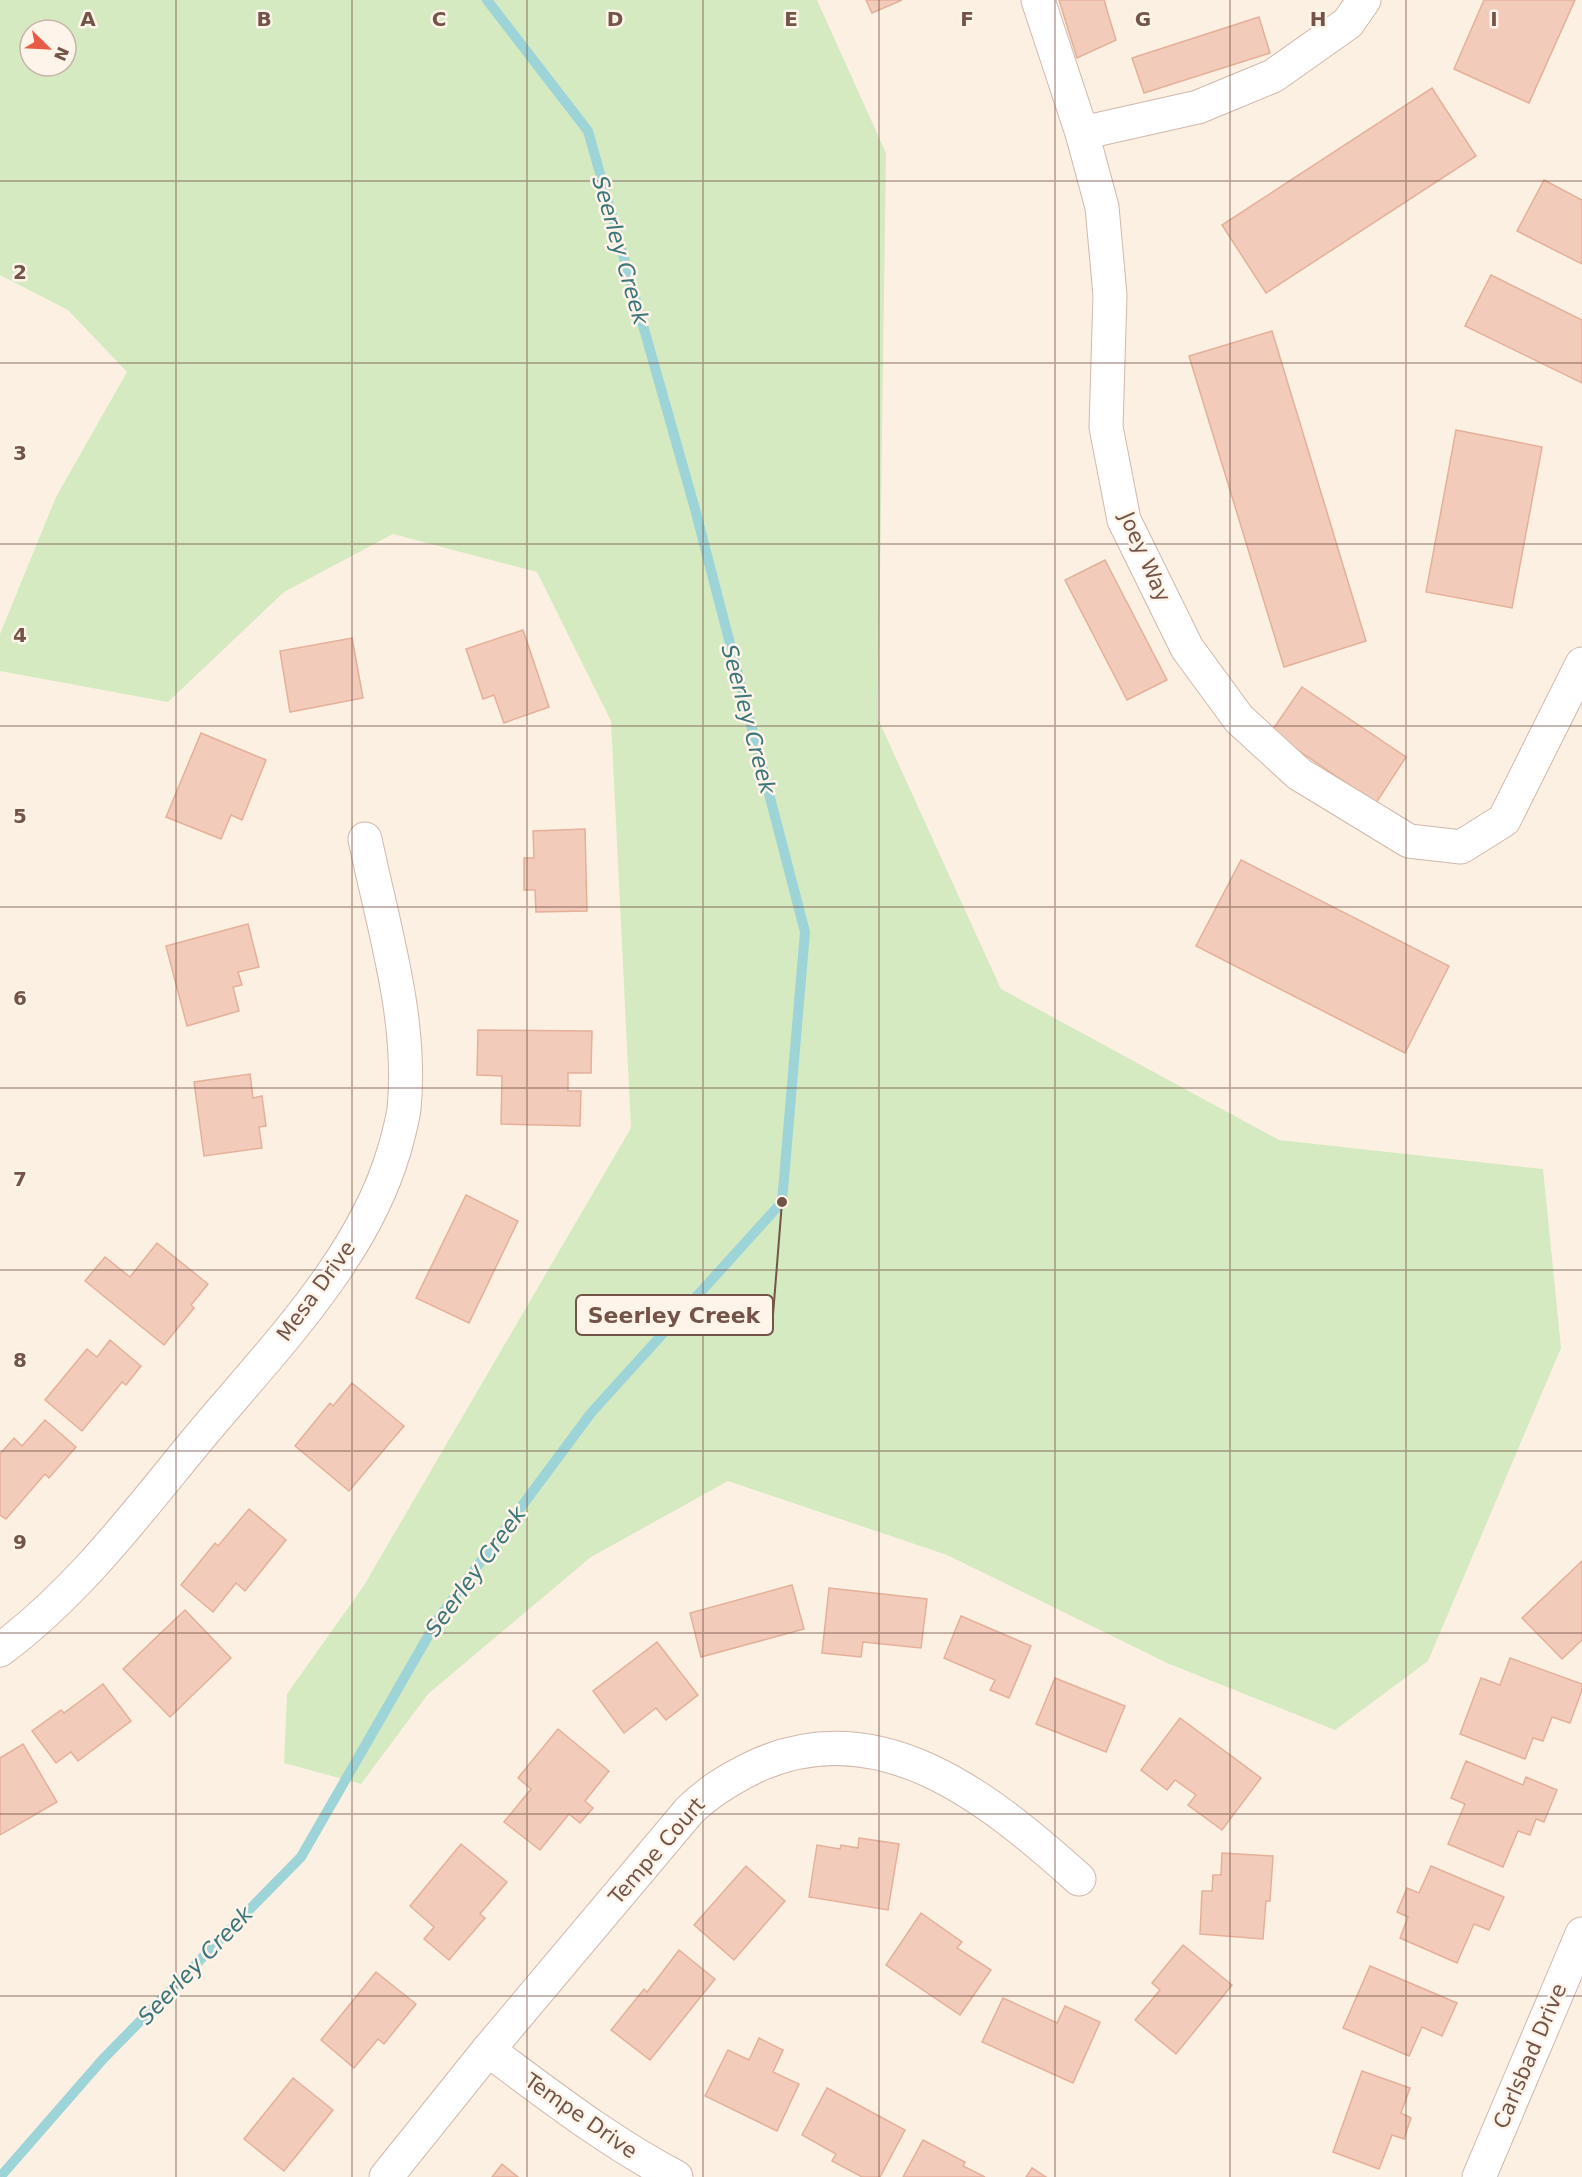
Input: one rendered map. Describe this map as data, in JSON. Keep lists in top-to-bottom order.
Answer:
{
  "streets": {
    "street": [
      "Joey Way",
      "Mesa Drive",
      "Tempe Court",
      "Carlsbad Drive",
      "Tempe Drive"
    ]
  },
  "crossings": [
    ["Tempe Court", "Tempe Drive"]
  ],
  "water": ["Seerley Creek"],
  "places": ["Seerley Creek"],
  "north": "bottom right",
  "grid": {
    "columns": [
      "A",
      "B",
      "C",
      "D",
      "E",
      "F",
      "G",
      "H",
      "I"
    ],
    "rows": [
      "2",
      "3",
      "4",
      "5",
      "6",
      "7",
      "8",
      "9"
    ]
  }
}
